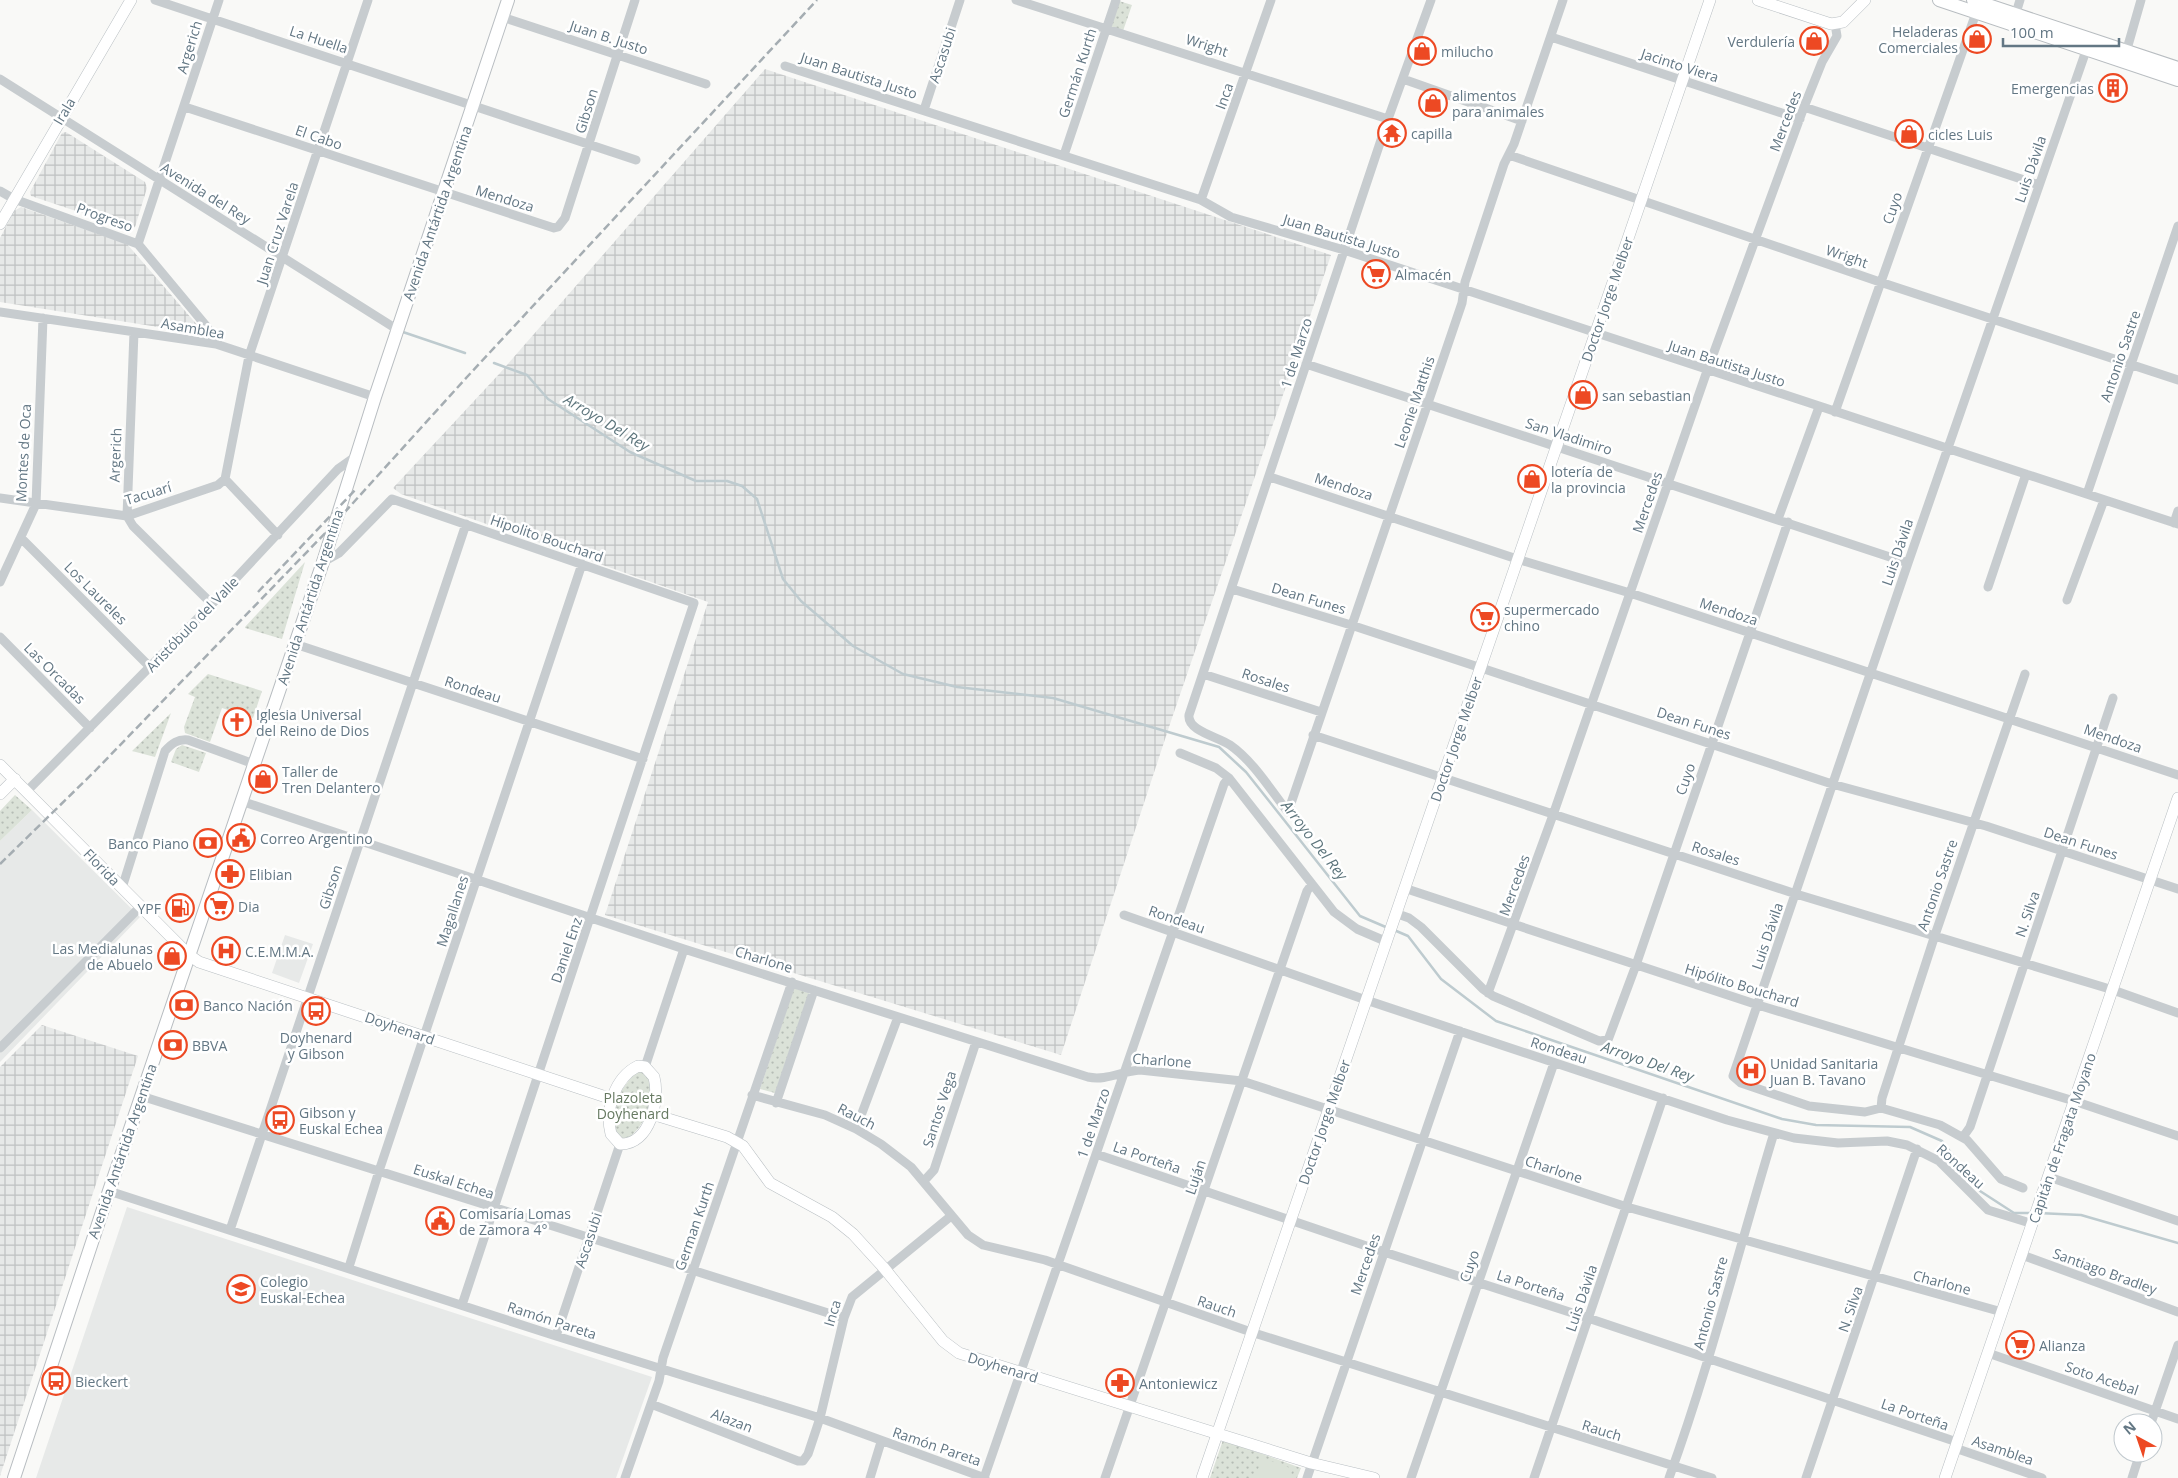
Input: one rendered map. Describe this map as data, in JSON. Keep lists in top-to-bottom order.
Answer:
{
  "streets": {
    "main road": ["Avenida Antártida Argentina"],
    "street": [
      "Juan B. Justo",
      "La Huella",
      "Wright",
      "Argerich",
      "Ascasubi",
      "Jacinto Viera",
      "Germán Kurth",
      "Juan Bautista Justo",
      "Inca",
      "Irala",
      "Gibson",
      "Mercedes",
      "El Cabo",
      "Luis Dávila",
      "Avenida del Rey",
      "Mendoza",
      "Cuyo",
      "Progreso",
      "Juan Cruz Varela",
      "Doctor Jorge Melber",
      "Asamblea",
      "1 de Marzo",
      "Antonio Sastre",
      "Leonie Matthis",
      "San Vladimiro",
      "Montes de Oca",
      "Tacuarí",
      "Hipolito Bouchard",
      "Los Laureles",
      "Dean Funes",
      "Aristóbulo del Valle",
      "Las Orcadas",
      "Rosales",
      "Rondeau",
      "Florida",
      "Magallanes",
      "N. Silva",
      "Daniel Enz",
      "Charlone",
      "Hipólito Bouchard",
      "Doyhenard",
      "Santos Vega",
      "Rauch",
      "Capitán de Fragata Moyano",
      "La Porteña",
      "Luján",
      "Euskal Echea",
      "German Kurth",
      "Santiago Bradley",
      "Ramón Pareta",
      "Soto Acebal",
      "Alazan"
    ]
  },
  "crossings": [
    ["Juan B. Justo", "Gibson"],
    ["Juan B. Justo", "Avenida Antártida Argentina"],
    ["La Huella", "Argerich"],
    ["La Huella", "Avenida Antártida Argentina"],
    ["La Huella", "Juan Cruz Varela"],
    ["Wright", "Germán Kurth"],
    ["Wright", "Inca"],
    ["Wright", "Mercedes"],
    ["Wright", "Luis Dávila"],
    ["Wright", "Cuyo"],
    ["Wright", "Doctor Jorge Melber"],
    ["Wright", "1 de Marzo"],
    ["Wright", "Antonio Sastre"],
    ["Wright", "Leonie Matthis"],
    ["Argerich", "El Cabo"],
    ["Argerich", "Avenida del Rey"],
    ["Argerich", "Progreso"],
    ["Argerich", "Asamblea"],
    ["Argerich", "Tacuarí"],
    ["Ascasubi", "Juan Bautista Justo"],
    ["Ascasubi", "Euskal Echea"],
    ["Ascasubi", "Ramón Pareta"],
    ["Jacinto Viera", "Mercedes"],
    ["Jacinto Viera", "Doctor Jorge Melber"],
    ["Jacinto Viera", "Leonie Matthis"],
    ["Germán Kurth", "Juan Bautista Justo"],
    ["Juan Bautista Justo", "Inca"],
    ["Juan Bautista Justo", "Mercedes"],
    ["Juan Bautista Justo", "Luis Dávila"],
    ["Juan Bautista Justo", "Cuyo"],
    ["Juan Bautista Justo", "Doctor Jorge Melber"],
    ["Juan Bautista Justo", "1 de Marzo"],
    ["Juan Bautista Justo", "Antonio Sastre"],
    ["Juan Bautista Justo", "Leonie Matthis"],
    ["Inca", "Doyhenard"],
    ["Inca", "Rauch"],
    ["Inca", "Euskal Echea"],
    ["Inca", "Ramón Pareta"],
    ["Inca", "Alazan"],
    ["Irala", "Avenida del Rey"],
    ["Irala", "Progreso"],
    ["Gibson", "Mendoza"],
    ["Gibson", "Hipolito Bouchard"],
    ["Gibson", "Rondeau"],
    ["Gibson", "Charlone"],
    ["Gibson", "Doyhenard"],
    ["Gibson", "Euskal Echea"],
    ["Gibson", "Ramón Pareta"],
    ["Mercedes", "Mendoza"],
    ["Mercedes", "Cuyo"],
    ["Mercedes", "San Vladimiro"],
    ["Mercedes", "Dean Funes"],
    ["Mercedes", "Rosales"],
    ["Mercedes", "Rondeau"],
    ["Mercedes", "Charlone"],
    ["Mercedes", "Hipólito Bouchard"],
    ["Mercedes", "Doyhenard"],
    ["Mercedes", "Rauch"],
    ["Mercedes", "La Porteña"],
    ["El Cabo", "Mendoza"],
    ["El Cabo", "Avenida Antártida Argentina"],
    ["El Cabo", "Juan Cruz Varela"],
    ["Luis Dávila", "Mendoza"],
    ["Luis Dávila", "Antonio Sastre"],
    ["Luis Dávila", "San Vladimiro"],
    ["Luis Dávila", "Dean Funes"],
    ["Luis Dávila", "Rosales"],
    ["Luis Dávila", "Rondeau"],
    ["Luis Dávila", "Charlone"],
    ["Luis Dávila", "Hipólito Bouchard"],
    ["Luis Dávila", "Rauch"],
    ["Luis Dávila", "La Porteña"],
    ["Avenida del Rey", "Avenida Antártida Argentina"],
    ["Avenida del Rey", "Juan Cruz Varela"],
    ["Mendoza", "Cuyo"],
    ["Mendoza", "Avenida Antártida Argentina"],
    ["Mendoza", "Doctor Jorge Melber"],
    ["Mendoza", "1 de Marzo"],
    ["Mendoza", "Antonio Sastre"],
    ["Mendoza", "Leonie Matthis"],
    ["Mendoza", "N. Silva"],
    ["Cuyo", "San Vladimiro"],
    ["Cuyo", "Dean Funes"],
    ["Cuyo", "Rosales"],
    ["Cuyo", "Rondeau"],
    ["Cuyo", "Charlone"],
    ["Cuyo", "Hipólito Bouchard"],
    ["Cuyo", "Rauch"],
    ["Cuyo", "La Porteña"],
    ["Avenida Antártida Argentina", "Asamblea"],
    ["Avenida Antártida Argentina", "Hipolito Bouchard"],
    ["Avenida Antártida Argentina", "Aristóbulo del Valle"],
    ["Avenida Antártida Argentina", "Rondeau"],
    ["Avenida Antártida Argentina", "Florida"],
    ["Avenida Antártida Argentina", "Charlone"],
    ["Avenida Antártida Argentina", "Doyhenard"],
    ["Avenida Antártida Argentina", "Euskal Echea"],
    ["Avenida Antártida Argentina", "Ramón Pareta"],
    ["Progreso", "Asamblea"],
    ["Juan Cruz Varela", "Asamblea"],
    ["Juan Cruz Varela", "Tacuarí"],
    ["Doctor Jorge Melber", "San Vladimiro"],
    ["Doctor Jorge Melber", "Dean Funes"],
    ["Doctor Jorge Melber", "Rosales"],
    ["Doctor Jorge Melber", "Rondeau"],
    ["Doctor Jorge Melber", "Charlone"],
    ["Doctor Jorge Melber", "Hipólito Bouchard"],
    ["Doctor Jorge Melber", "Doyhenard"],
    ["Doctor Jorge Melber", "Rauch"],
    ["Doctor Jorge Melber", "La Porteña"],
    ["Asamblea", "Montes de Oca"],
    ["Asamblea", "Capitán de Fragata Moyano"],
    ["Asamblea", "La Porteña"],
    ["1 de Marzo", "Leonie Matthis"],
    ["1 de Marzo", "San Vladimiro"],
    ["1 de Marzo", "Dean Funes"],
    ["1 de Marzo", "Rosales"],
    ["1 de Marzo", "Rondeau"],
    ["1 de Marzo", "Charlone"],
    ["1 de Marzo", "Doyhenard"],
    ["1 de Marzo", "Rauch"],
    ["1 de Marzo", "La Porteña"],
    ["1 de Marzo", "Ramón Pareta"],
    ["Antonio Sastre", "Dean Funes"],
    ["Antonio Sastre", "Rosales"],
    ["Antonio Sastre", "Rondeau"],
    ["Antonio Sastre", "Charlone"],
    ["Antonio Sastre", "Hipólito Bouchard"],
    ["Antonio Sastre", "Rauch"],
    ["Antonio Sastre", "La Porteña"],
    ["Leonie Matthis", "San Vladimiro"],
    ["Leonie Matthis", "Dean Funes"],
    ["Leonie Matthis", "Rosales"],
    ["Montes de Oca", "Tacuarí"],
    ["Montes de Oca", "Los Laureles"],
    ["Hipolito Bouchard", "Magallanes"],
    ["Hipolito Bouchard", "Daniel Enz"],
    ["Los Laureles", "Aristóbulo del Valle"],
    ["Dean Funes", "N. Silva"],
    ["Dean Funes", "Capitán de Fragata Moyano"],
    ["Aristóbulo del Valle", "Las Orcadas"],
    ["Aristóbulo del Valle", "Florida"],
    ["Rosales", "N. Silva"],
    ["Rosales", "Capitán de Fragata Moyano"],
    ["Rondeau", "Magallanes"],
    ["Rondeau", "N. Silva"],
    ["Rondeau", "Daniel Enz"],
    ["Rondeau", "Capitán de Fragata Moyano"],
    ["Rondeau", "Luján"],
    ["Florida", "Doyhenard"],
    ["Magallanes", "Charlone"],
    ["Magallanes", "Doyhenard"],
    ["Magallanes", "Euskal Echea"],
    ["Magallanes", "Ramón Pareta"],
    ["N. Silva", "Charlone"],
    ["N. Silva", "Hipólito Bouchard"],
    ["N. Silva", "La Porteña"],
    ["Daniel Enz", "Charlone"],
    ["Daniel Enz", "Doyhenard"],
    ["Daniel Enz", "Euskal Echea"],
    ["Daniel Enz", "Ramón Pareta"],
    ["Charlone", "Santos Vega"],
    ["Charlone", "Capitán de Fragata Moyano"],
    ["Charlone", "Luján"],
    ["Charlone", "German Kurth"],
    ["Hipólito Bouchard", "Capitán de Fragata Moyano"],
    ["Doyhenard", "Luján"],
    ["Doyhenard", "German Kurth"],
    ["Santos Vega", "Rauch"],
    ["Rauch", "Luján"],
    ["Rauch", "German Kurth"],
    ["Capitán de Fragata Moyano", "La Porteña"],
    ["Capitán de Fragata Moyano", "Santiago Bradley"],
    ["Capitán de Fragata Moyano", "Soto Acebal"],
    ["La Porteña", "Luján"],
    ["Euskal Echea", "German Kurth"],
    ["German Kurth", "Ramón Pareta"],
    ["German Kurth", "Alazan"]
  ],
  "water": ["Arroyo Del Rey"],
  "parks": ["Plazoleta Doyhenard"],
  "places": {
    "shop": [
      "Heladeras Comerciales",
      "Verdulería",
      "milucho",
      "alimentos para animales",
      "cicles Luis",
      "san sebastian",
      "lotería de la provincia",
      "Taller de Tren Delantero",
      "Las Medialunas de Abuelo"
    ],
    "building": ["Emergencias"],
    "temple": ["capilla"],
    "supermarket": [
      "Almacén",
      "supermercado chino",
      "Dia",
      "Alianza"
    ],
    "church": ["Iglesia Universal del Reino de Dios"],
    "public building": ["Correo Argentino", "Comisaría Lomas de Zamora 4°"],
    "bank": ["Banco Piano", "Banco Nación", "BBVA"],
    "pharmacy": ["Elibian", "Antoniewicz"],
    "fuel station": ["YPF"],
    "hospital": ["C.E.M.M.A.", "Unidad Sanitaria Juan B. Tavano"],
    "bus stop": ["Doyhenard y Gibson", "Gibson y Euskal Echea", "Bieckert"],
    "school or university": ["Colegio Euskal-Echea"]
  },
  "scale_bar": "100 m",
  "north": "top left"
}
